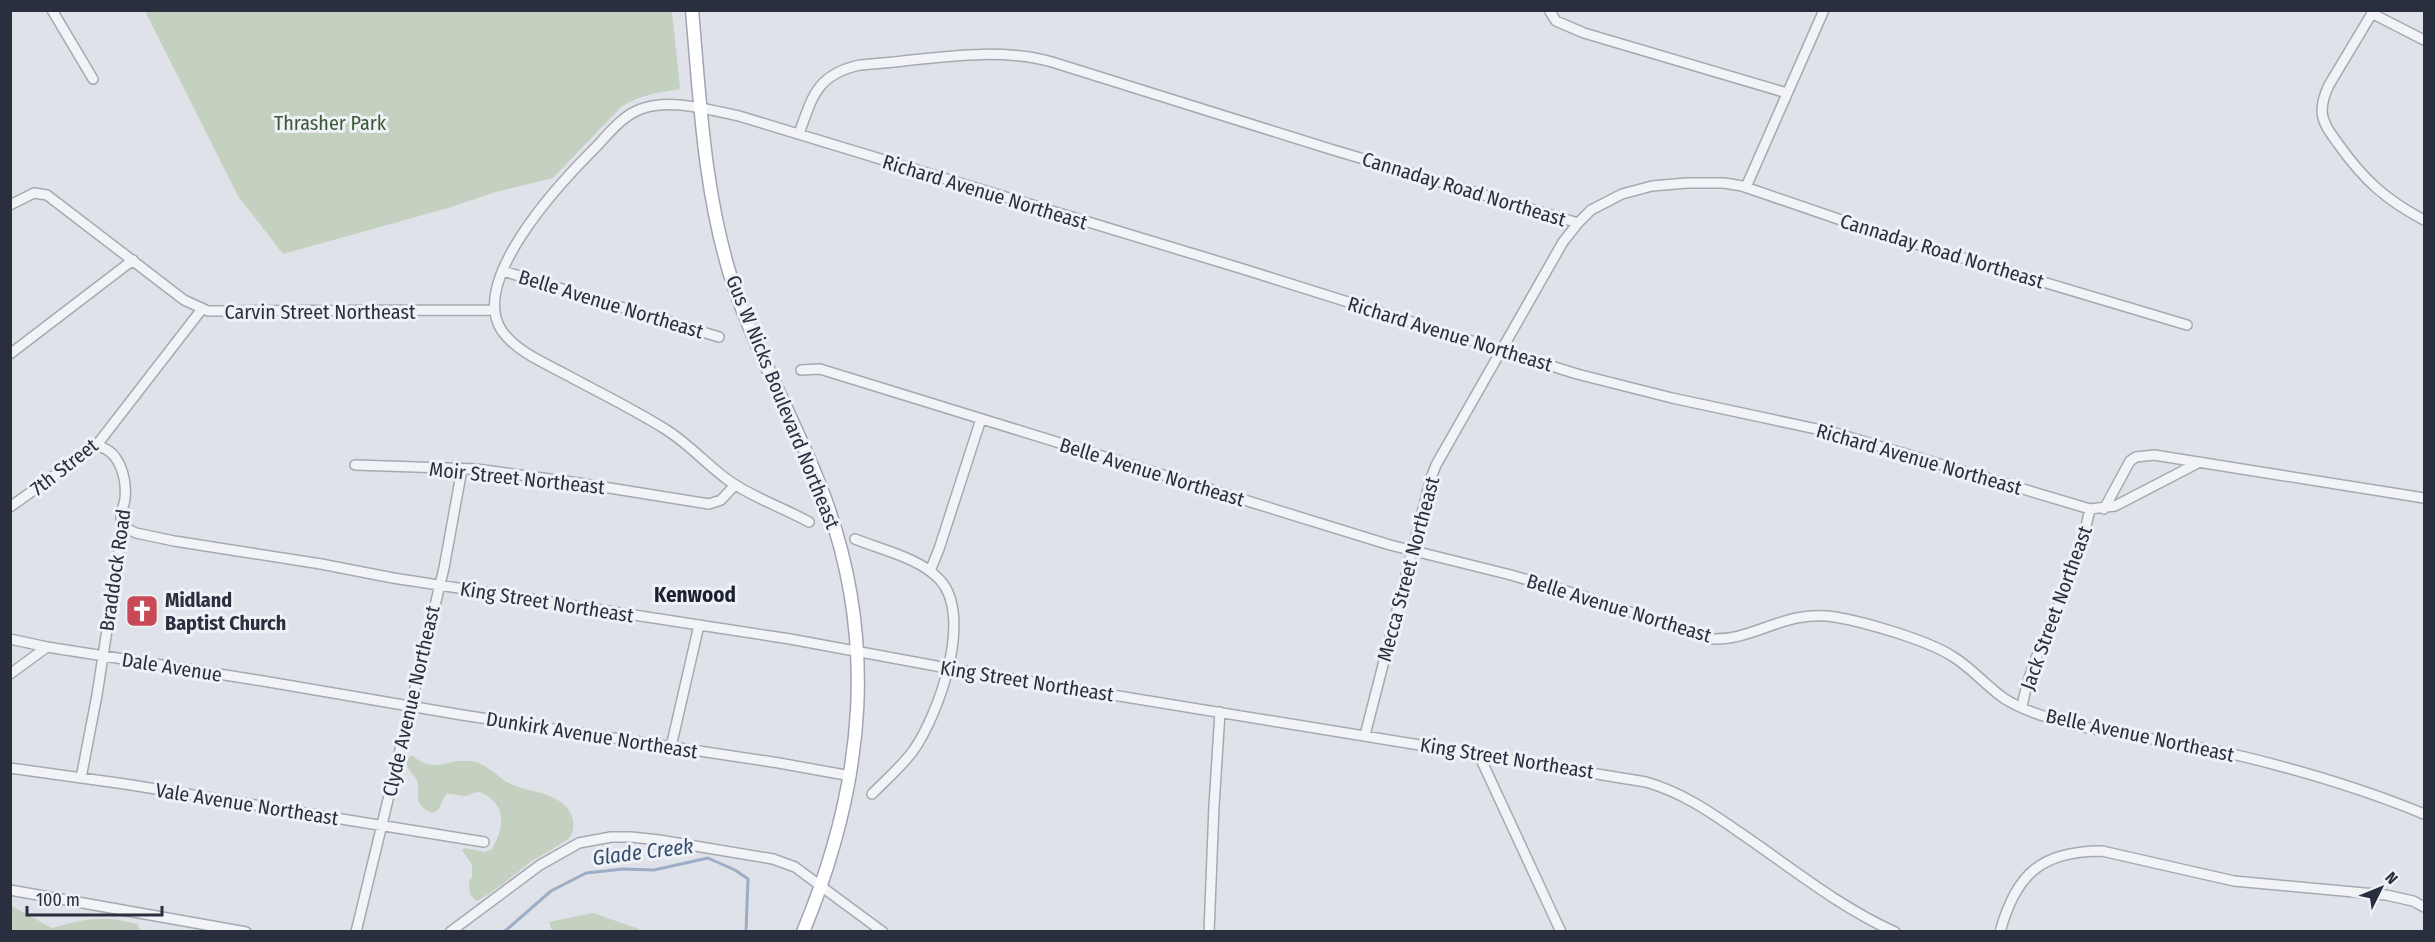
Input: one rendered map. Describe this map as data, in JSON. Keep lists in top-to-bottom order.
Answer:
{
  "streets": {
    "main road": ["Gus W Nicks Boulevard Northeast"],
    "street": [
      "Cannaday Road Northeast",
      "Richard Avenue Northeast",
      "Belle Avenue Northeast",
      "Carvin Street Northeast",
      "7th Street",
      "Moir Street Northeast",
      "Mecca Street Northeast",
      "Braddock Road",
      "King Street Northeast",
      "Jack Street Northeast",
      "Dale Avenue",
      "Clyde Avenue Northeast",
      "Dunkirk Avenue Northeast",
      "Vale Avenue Northeast"
    ]
  },
  "crossings": [
    ["Cannaday Road Northeast", "Richard Avenue Northeast"],
    ["Cannaday Road Northeast", "Mecca Street Northeast"],
    ["Richard Avenue Northeast", "Belle Avenue Northeast"],
    ["Richard Avenue Northeast", "Carvin Street Northeast"],
    ["Richard Avenue Northeast", "Gus W Nicks Boulevard Northeast"],
    ["Richard Avenue Northeast", "Mecca Street Northeast"],
    ["Richard Avenue Northeast", "Jack Street Northeast"],
    ["Belle Avenue Northeast", "Mecca Street Northeast"],
    ["Belle Avenue Northeast", "Jack Street Northeast"],
    ["Carvin Street Northeast", "7th Street"],
    ["Gus W Nicks Boulevard Northeast", "King Street Northeast"],
    ["Gus W Nicks Boulevard Northeast", "Dunkirk Avenue Northeast"],
    ["7th Street", "Braddock Road"],
    ["Moir Street Northeast", "Clyde Avenue Northeast"],
    ["Mecca Street Northeast", "King Street Northeast"],
    ["Braddock Road", "King Street Northeast"],
    ["Braddock Road", "Dale Avenue"],
    ["Braddock Road", "Vale Avenue Northeast"],
    ["King Street Northeast", "Clyde Avenue Northeast"],
    ["Dale Avenue", "Dunkirk Avenue Northeast"],
    ["Clyde Avenue Northeast", "Dunkirk Avenue Northeast"],
    ["Clyde Avenue Northeast", "Vale Avenue Northeast"]
  ],
  "districts": ["Kenwood"],
  "water": ["Glade Creek"],
  "parks": ["Thrasher Park"],
  "places": {
    "church": ["Midland Baptist Church"]
  },
  "scale_bar": "100 m",
  "north": "top right"
}
